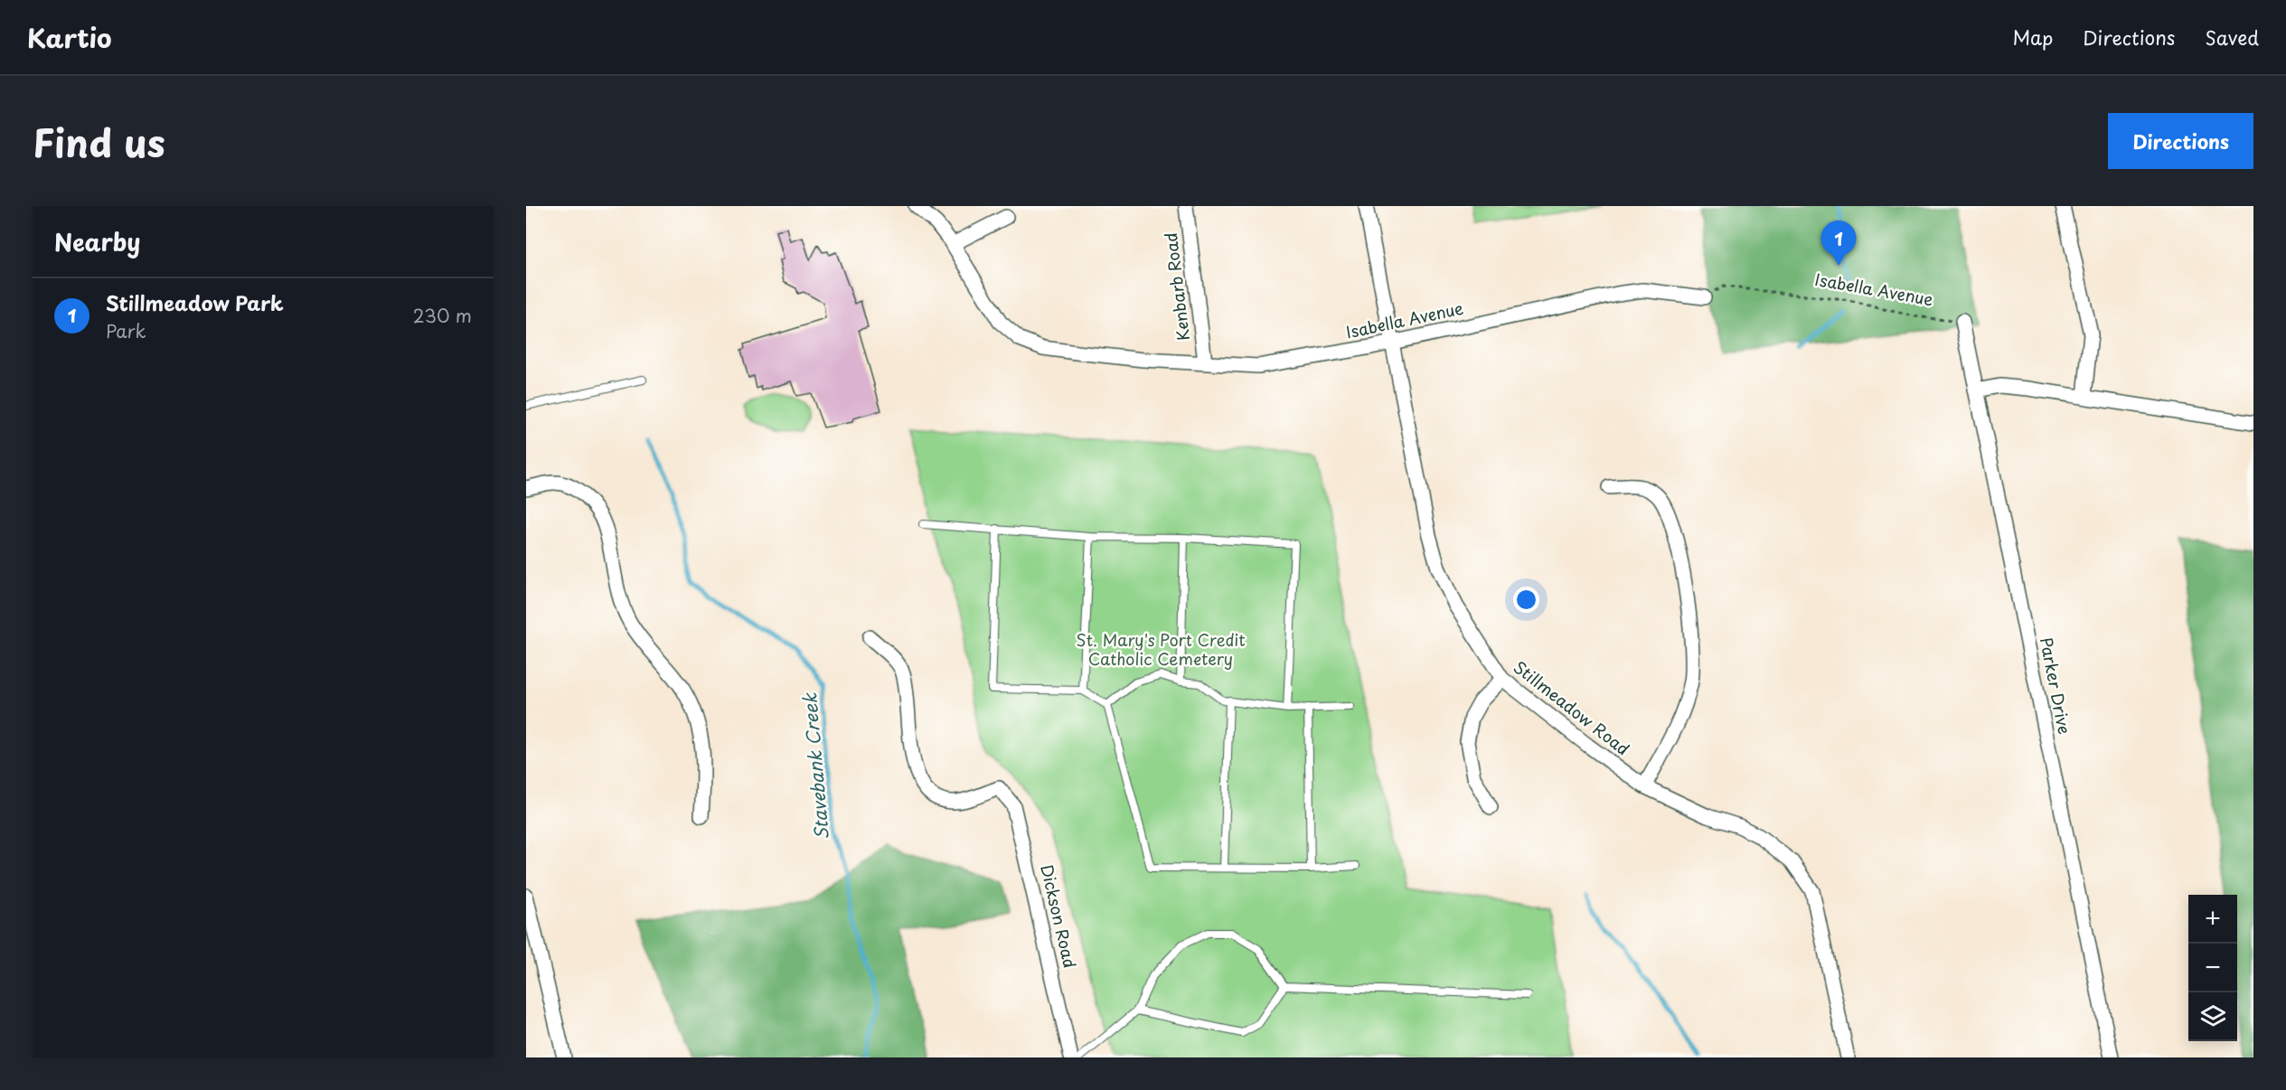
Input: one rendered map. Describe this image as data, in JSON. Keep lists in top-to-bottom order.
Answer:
{
  "streets": {
    "street": [
      "Kenbarb Road",
      "Isabella Avenue",
      "Parker Drive",
      "Stillmeadow Road",
      "Dickson Road"
    ]
  },
  "crossings": [
    ["Kenbarb Road", "Isabella Avenue"],
    ["Isabella Avenue", "Parker Drive"],
    ["Isabella Avenue", "Stillmeadow Road"]
  ],
  "water": ["Stavebank Creek"],
  "parks": ["St. Mary's Port Credit Catholic Cemetery"],
  "page": {
    "header": "Kartio",
    "nav": ["Map", "Directions", "Saved"],
    "title": "Find us",
    "buttons": "Directions",
    "heading": "Nearby",
    "pins": "1",
    "list": [
      {
        "mark": "1",
        "name": "Stillmeadow Park",
        "note": "Park",
        "value": "230 m"
      }
    ],
    "map_buttons": ["+", "−"]
  }
}
